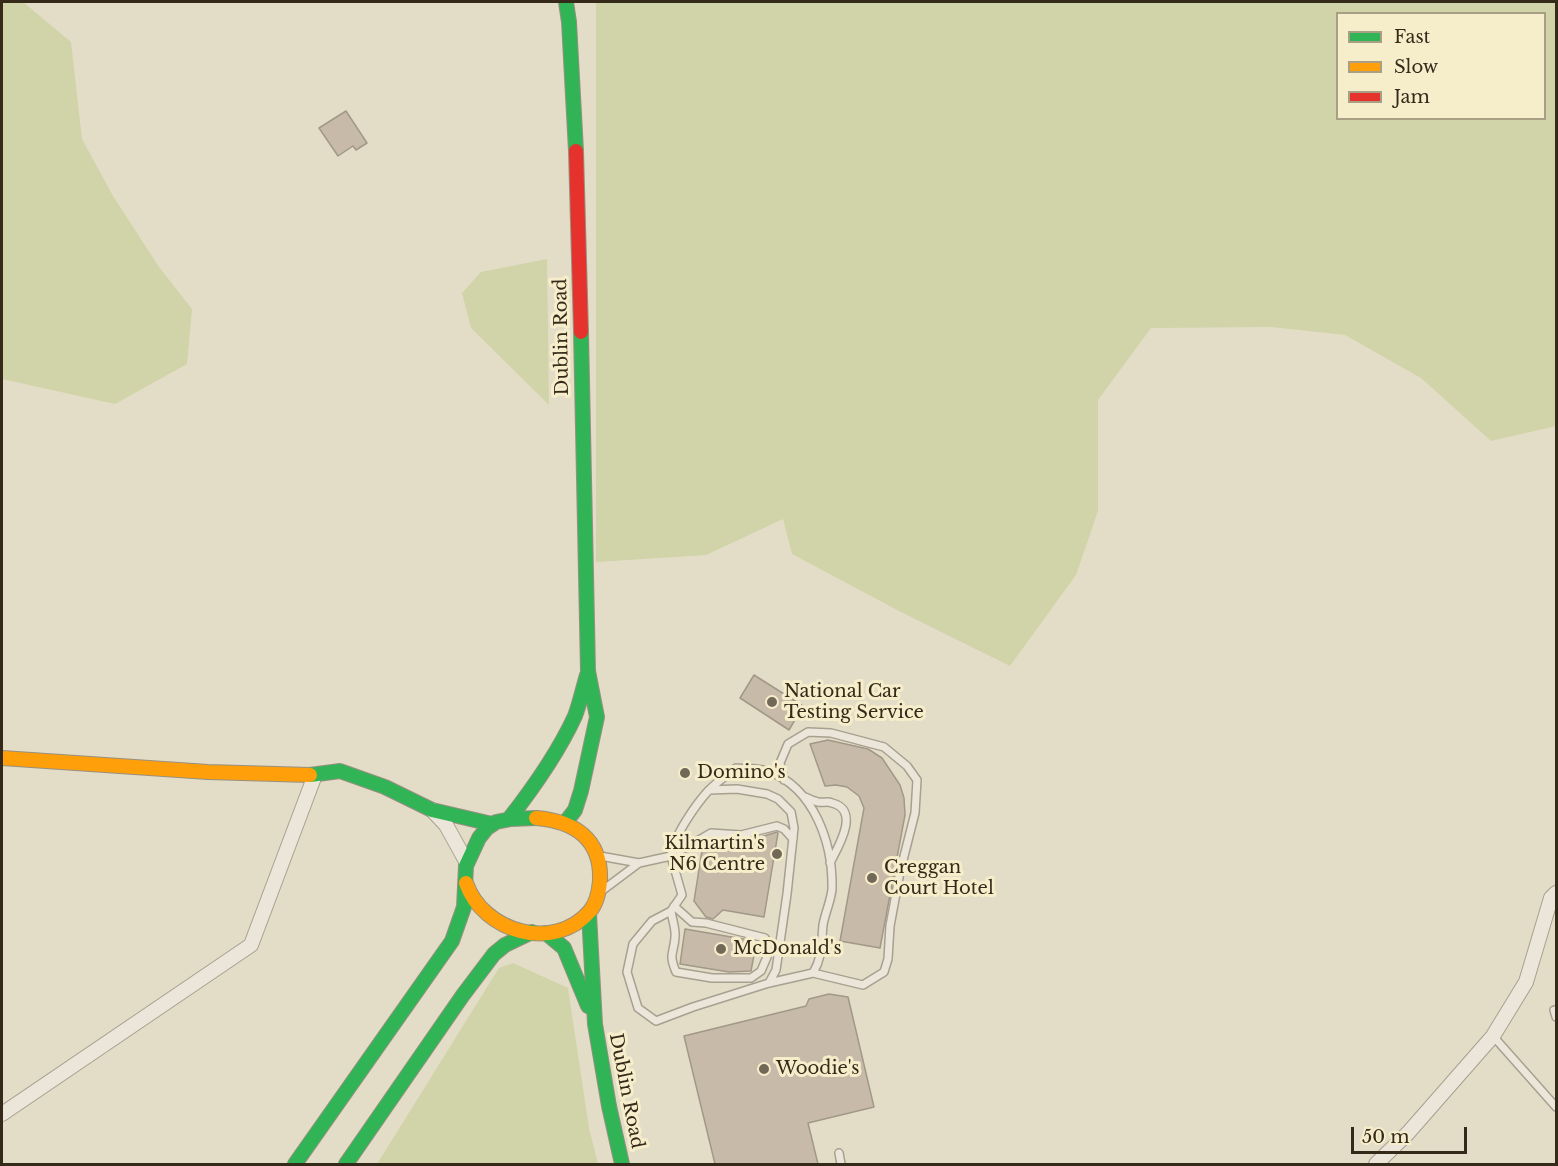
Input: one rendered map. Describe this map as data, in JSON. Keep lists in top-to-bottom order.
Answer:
{
  "streets": {
    "main road": ["Dublin Road"]
  },
  "places": [
    "National Car Testing Service",
    "Domino's",
    "Kilmartin's N6 Centre",
    "Creggan Court Hotel",
    "McDonald's",
    "Woodie's"
  ],
  "legend": ["Fast", "Slow", "Jam"],
  "scale_bar": "50 m"
}
